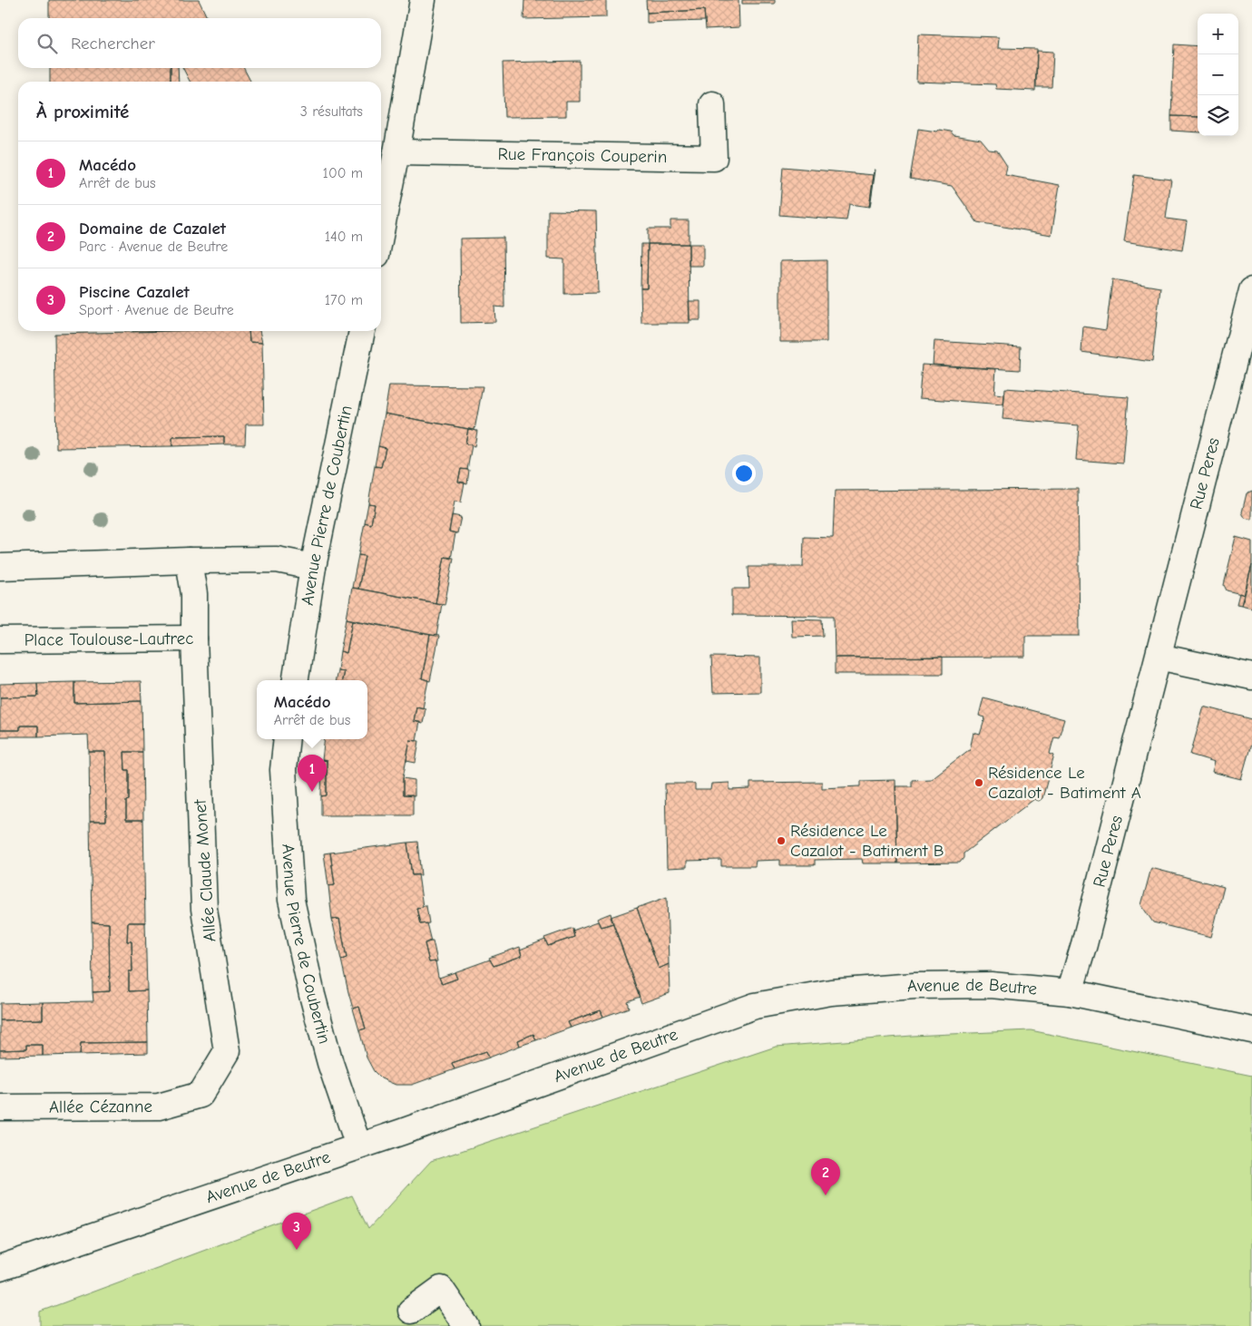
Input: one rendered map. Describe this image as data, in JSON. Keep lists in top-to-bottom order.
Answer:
{
  "streets": {
    "street": [
      "Rue François Couperin",
      "Rue Peres",
      "Avenue Pierre de Coubertin",
      "Place Toulouse-Lautrec",
      "Allée Claude Monet",
      "Avenue de Beutre",
      "Allée Cézanne"
    ]
  },
  "crossings": [
    ["Rue Peres", "Avenue de Beutre"],
    ["Avenue Pierre de Coubertin", "Avenue de Beutre"],
    ["Place Toulouse-Lautrec", "Allée Claude Monet"],
    ["Allée Claude Monet", "Allée Cézanne"]
  ],
  "places": ["Résidence Le Cazalot - Batiment A", "Résidence Le Cazalot - Batiment B"],
  "page": {
    "map_buttons": ["+", "−"],
    "search": "Rechercher",
    "heading": ["À proximité", "3 résultats"],
    "list": [
      {
        "mark": "1",
        "name": "Macédo",
        "note": "Arrêt de bus",
        "value": "100 m"
      },
      {
        "mark": "2",
        "name": "Domaine de Cazalet",
        "note": "Parc · Avenue de Beutre",
        "value": "140 m"
      },
      {
        "mark": "3",
        "name": "Piscine Cazalet",
        "note": "Sport · Avenue de Beutre",
        "value": "170 m"
      }
    ],
    "popup": ["Macédo", "Arrêt de bus"],
    "pins": ["1", "2", "3"]
  }
}
